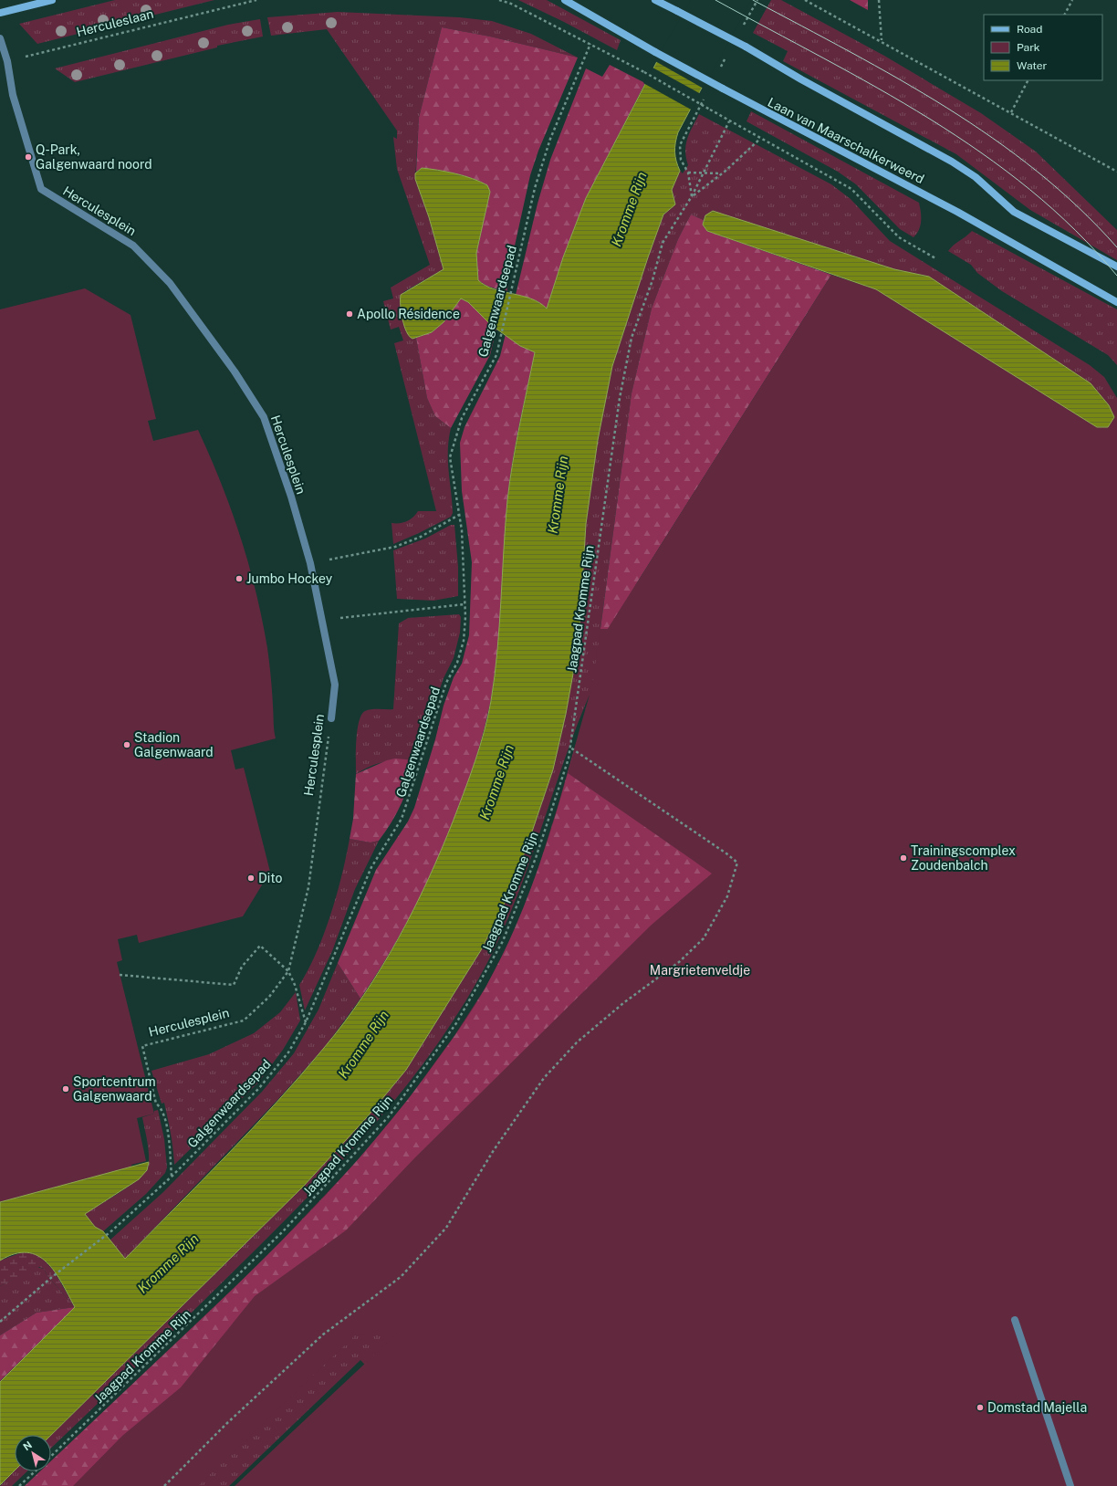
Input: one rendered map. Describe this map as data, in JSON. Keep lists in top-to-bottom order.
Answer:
{
  "streets": {
    "main road": ["Laan van Maarschalkerweerd"],
    "lane": ["Herculesplein"],
    "path": ["Herculeslaan", "Galgenwaardsepad", "Jaagpad Kromme Rijn"]
  },
  "crossings": [
    ["Herculeslaan", "Herculesplein"],
    ["Herculesplein", "Galgenwaardsepad"]
  ],
  "water": ["Kromme Rijn"],
  "parks": ["Margrietenveldje"],
  "places": [
    "Q-Park, Galgenwaard noord",
    "Apollo Résidence",
    "Jumbo Hockey",
    "Stadion Galgenwaard",
    "Trainingscomplex Zoudenbalch",
    "Dito",
    "Sportcentrum Galgenwaard",
    "Domstad Majella"
  ],
  "legend": ["Road", "Park", "Water"],
  "north": "top left"
}
